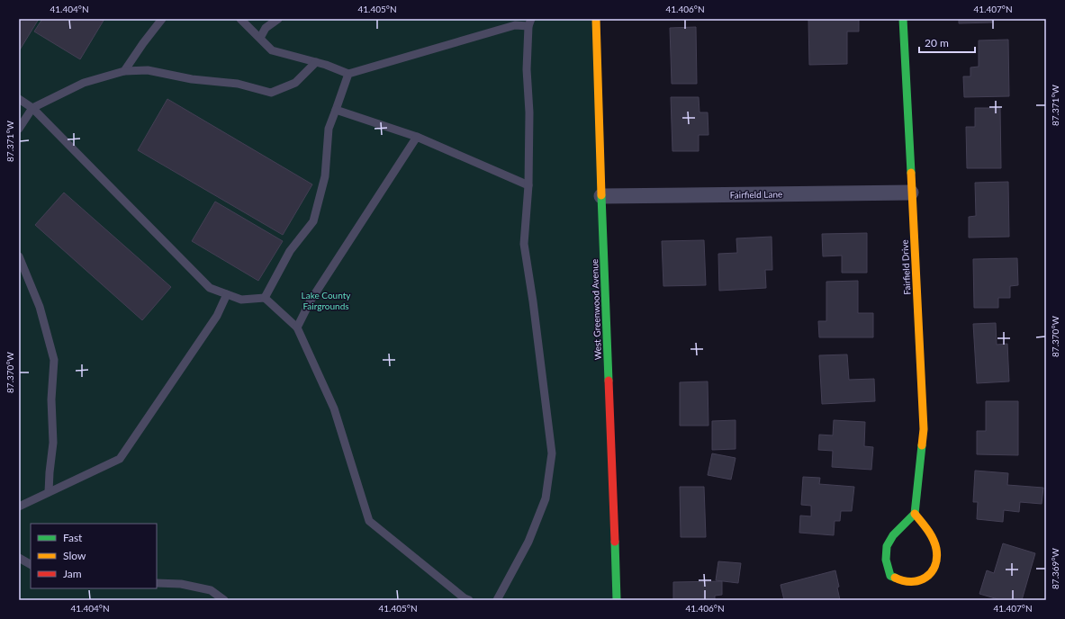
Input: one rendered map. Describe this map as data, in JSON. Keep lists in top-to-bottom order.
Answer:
{
  "streets": {
    "street": ["Fairfield Lane", "Fairfield Drive", "West Greenwood Avenue"]
  },
  "crossings": [
    ["Fairfield Lane", "Fairfield Drive"],
    ["Fairfield Lane", "West Greenwood Avenue"]
  ],
  "parks": ["Lake County Fairgrounds"],
  "legend": ["Fast", "Slow", "Jam"],
  "scale_bar": "20 m",
  "coordinates": [
    "41.404°N",
    "41.405°N",
    "41.406°N",
    "41.407°N",
    "87.371°W",
    "87.370°W",
    "87.369°W"
  ]
}
